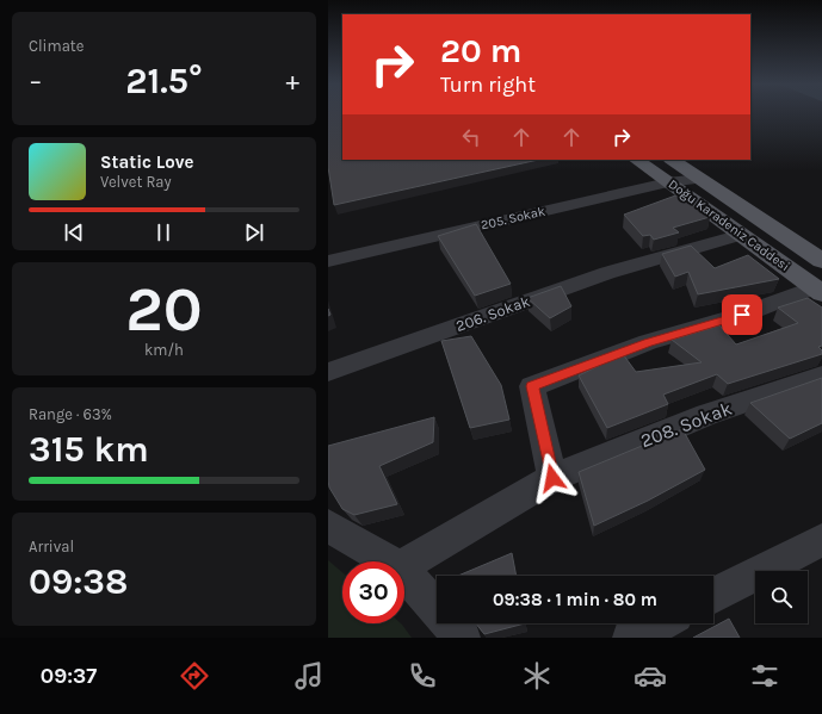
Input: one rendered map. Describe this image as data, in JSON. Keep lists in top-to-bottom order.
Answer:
{
  "streets": {
    "main road": ["Doğu Karadeniz Caddesi"],
    "street": ["205. Sokak", "206. Sokak", "208. Sokak"]
  },
  "crossings": [
    ["205. Sokak", "Doğu Karadeniz Caddesi"],
    ["Doğu Karadeniz Caddesi", "206. Sokak"]
  ],
  "page": {
    "tile": [
      "Climate",
      ["20", "km/h"],
      ["Range · 63%", "315 km"],
      ["Arrival", "09:38"]
    ],
    "turn": ["20 m", "Turn right"],
    "heat": ["−", "21.5°", "+"],
    "song": ["Static Love", "Velvet Ray"],
    "limit": "30",
    "trip": "09:38 · 1 min · 80 m",
    "tabs": "09:37"
  }
}
